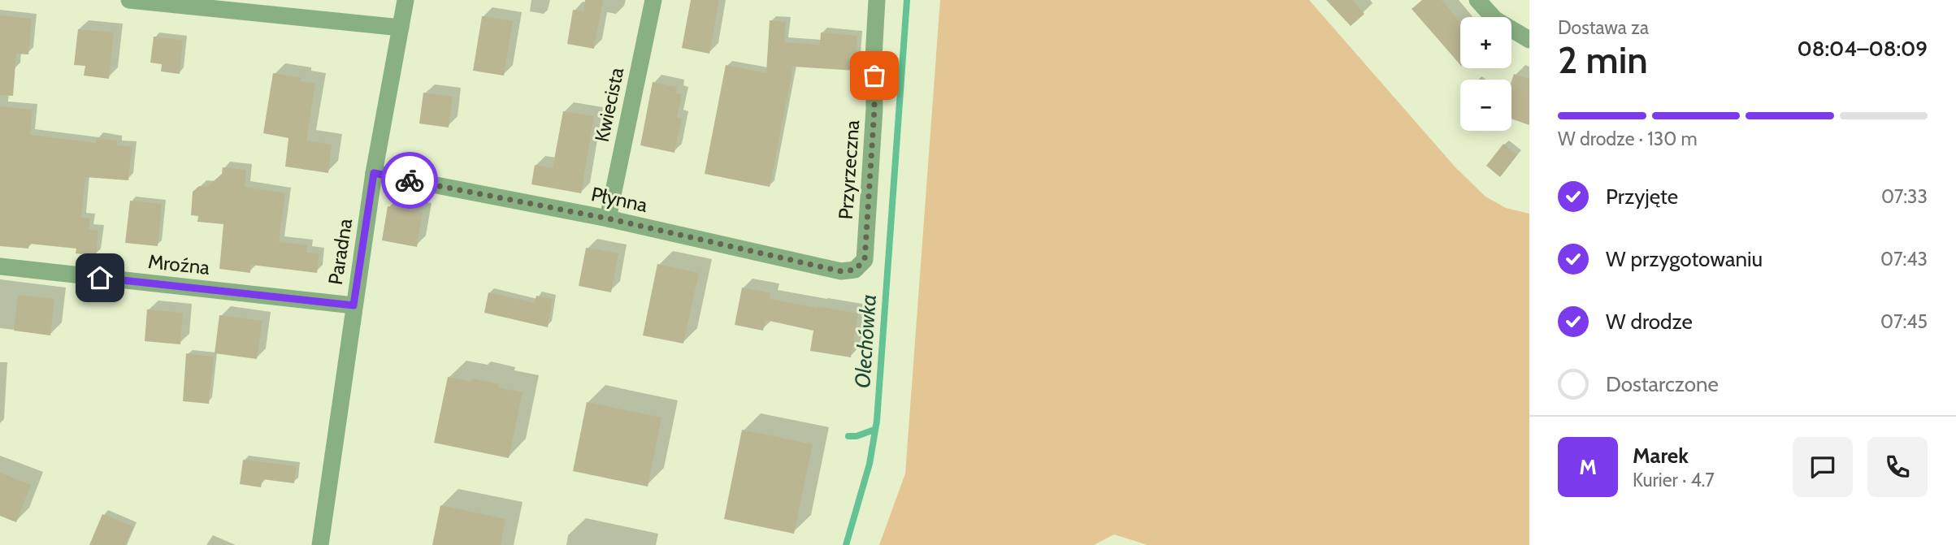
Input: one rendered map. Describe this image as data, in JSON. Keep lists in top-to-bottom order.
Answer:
{
  "streets": {
    "street": [
      "Kwiecista",
      "Przyrzeczna",
      "Płynna",
      "Paradna",
      "Mroźna"
    ]
  },
  "crossings": [
    ["Kwiecista", "Płynna"],
    ["Przyrzeczna", "Płynna"],
    ["Płynna", "Paradna"],
    ["Paradna", "Mroźna"]
  ],
  "water": ["Olechówka"],
  "page": {
    "heading": ["2 min", "Dostawa za", "08:04–08:09"],
    "panel": ["Marek", "Kurier · 4.7"],
    "map_buttons": ["+", "−"],
    "bar": "W drodze · 130 m",
    "list": [
      ["Przyjęte", "07:33"],
      ["W przygotowaniu", "07:43"],
      ["W drodze", "07:45"],
      "Dostarczone"
    ],
    "round": "M"
  }
}
